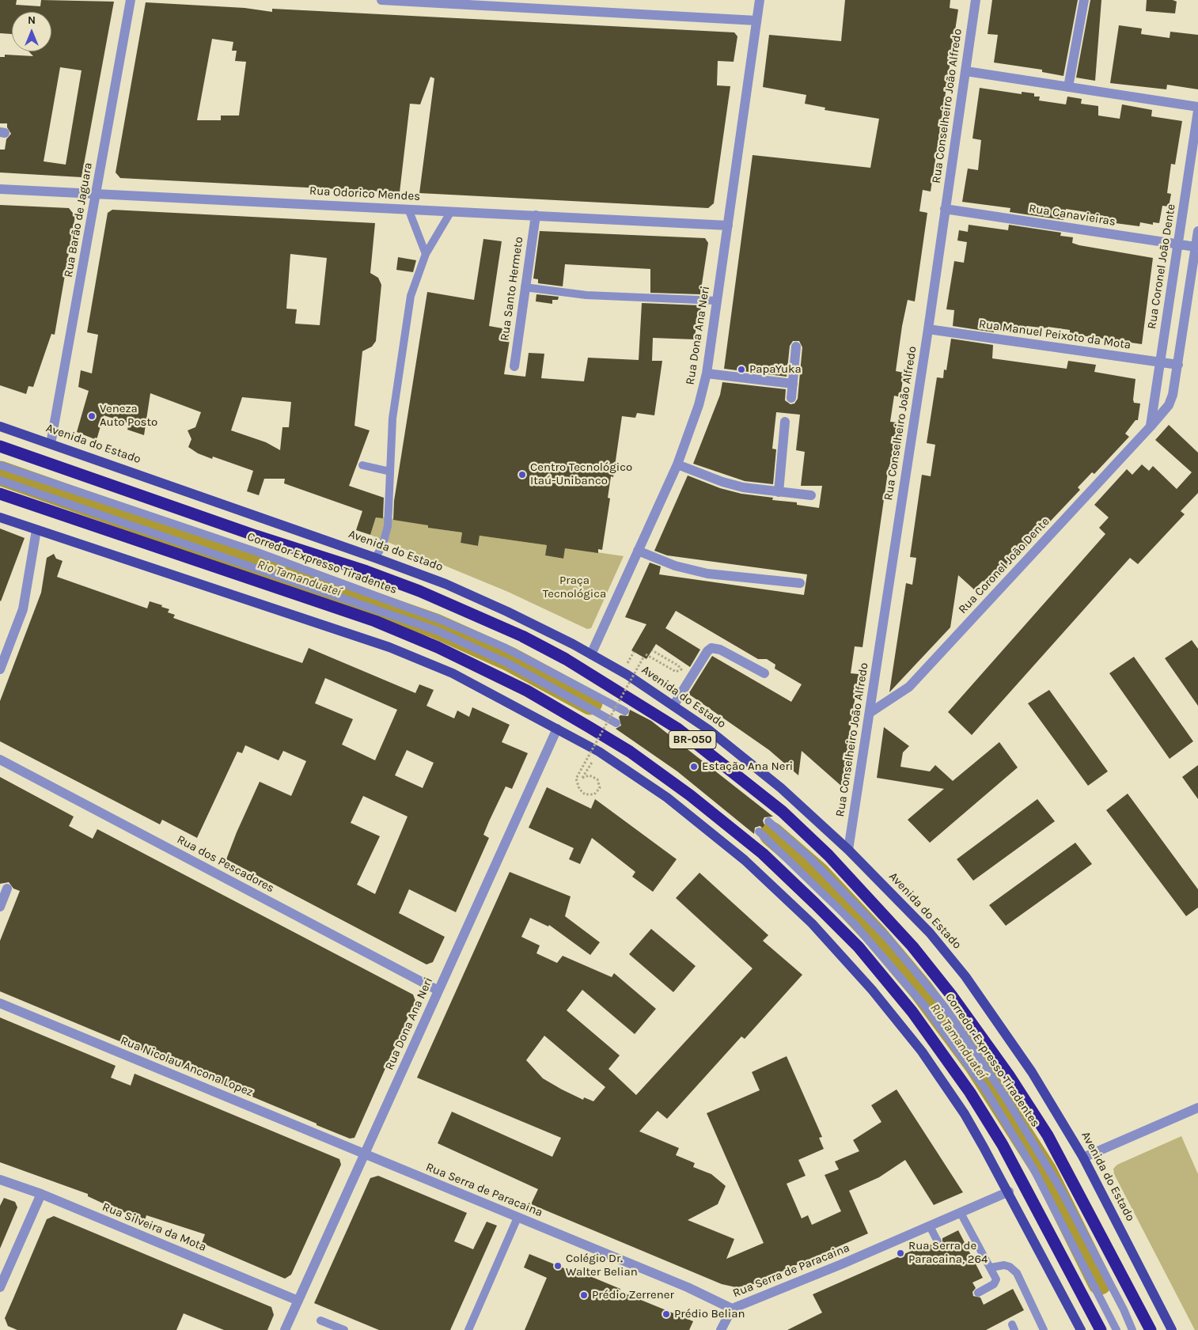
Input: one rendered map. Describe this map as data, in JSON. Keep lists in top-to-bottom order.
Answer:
{
  "streets": {
    "highway": ["BR-050"],
    "main road": ["Avenida do Estado"],
    "street": [
      "Rua Conselheiro João Alfredo",
      "Rua Odorico Mendes",
      "Rua Canavieiras",
      "Rua Barão de Jaguara",
      "Rua Coronel João Dente",
      "Rua Santo Hermeto",
      "Rua Manuel Peixoto da Mota",
      "Rua Dona Ana Neri",
      "Rua dos Pescadores",
      "Rua Nicolau Ancona Lopez",
      "Rua Serra de Paracaina",
      "Rua Silveira da Mota"
    ],
    "lane": ["Corredor Expresso Tiradentes"]
  },
  "crossings": [
    ["Rua Conselheiro João Alfredo", "Rua Canavieiras"],
    ["Rua Conselheiro João Alfredo", "Rua Coronel João Dente"],
    ["Rua Conselheiro João Alfredo", "Rua Manuel Peixoto da Mota"],
    ["Rua Conselheiro João Alfredo", "Avenida do Estado"],
    ["Rua Odorico Mendes", "Rua Barão de Jaguara"],
    ["Rua Odorico Mendes", "Rua Santo Hermeto"],
    ["Rua Odorico Mendes", "Rua Dona Ana Neri"],
    ["Rua Canavieiras", "Rua Coronel João Dente"],
    ["Rua Barão de Jaguara", "Avenida do Estado"],
    ["Rua Coronel João Dente", "Rua Manuel Peixoto da Mota"],
    ["Rua Dona Ana Neri", "Avenida do Estado"],
    ["Rua Dona Ana Neri", "Rua dos Pescadores"],
    ["Rua Dona Ana Neri", "Rua Nicolau Ancona Lopez"],
    ["Rua Dona Ana Neri", "Rua Serra de Paracaina"],
    ["Rua Dona Ana Neri", "Rua Silveira da Mota"],
    ["Rua Nicolau Ancona Lopez", "Rua Serra de Paracaina"]
  ],
  "water": ["Rio Tamanduateí"],
  "parks": ["Praça Tecnológica"],
  "places": [
    "PapaYuka",
    "Veneza Auto Posto",
    "Centro Tecnológico Itaú-Unibanco",
    "Estação Ana Neri",
    "Rua Serra de Paracaina, 264",
    "Colégio Dr. Walter Belian",
    "Prédio Zerrener",
    "Prédio Belian"
  ],
  "north": "top"
}
